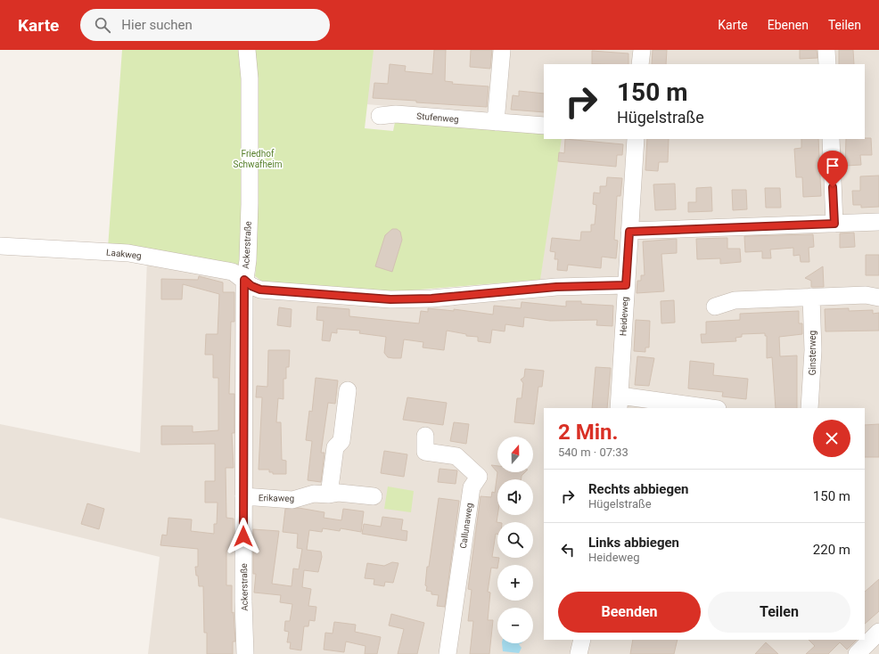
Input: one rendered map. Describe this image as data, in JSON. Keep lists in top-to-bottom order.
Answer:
{
  "streets": {
    "street": [
      "Stufenweg",
      "Ackerstraße",
      "Laakweg",
      "Heideweg",
      "Ginsterweg",
      "Erikaweg",
      "Callunaweg"
    ]
  },
  "crossings": [
    ["Ackerstraße", "Laakweg"],
    ["Ackerstraße", "Erikaweg"],
    ["Laakweg", "Heideweg"]
  ],
  "parks": ["Friedhof Schwafheim"],
  "north": "top",
  "page": {
    "header": "Karte",
    "search": "Hier suchen",
    "nav": ["Karte", "Ebenen", "Teilen"],
    "turn": ["150 m", "Hügelstraße"],
    "heading": ["2 Min.", "540 m · 07:33"],
    "map_buttons": ["+", "−"],
    "list": [
      {
        "name": "Rechts abbiegen",
        "note": "Hügelstraße",
        "value": "150 m"
      },
      {
        "name": "Links abbiegen",
        "note": "Heideweg",
        "value": "220 m"
      }
    ],
    "buttons": ["Beenden", "Teilen"]
  }
}
